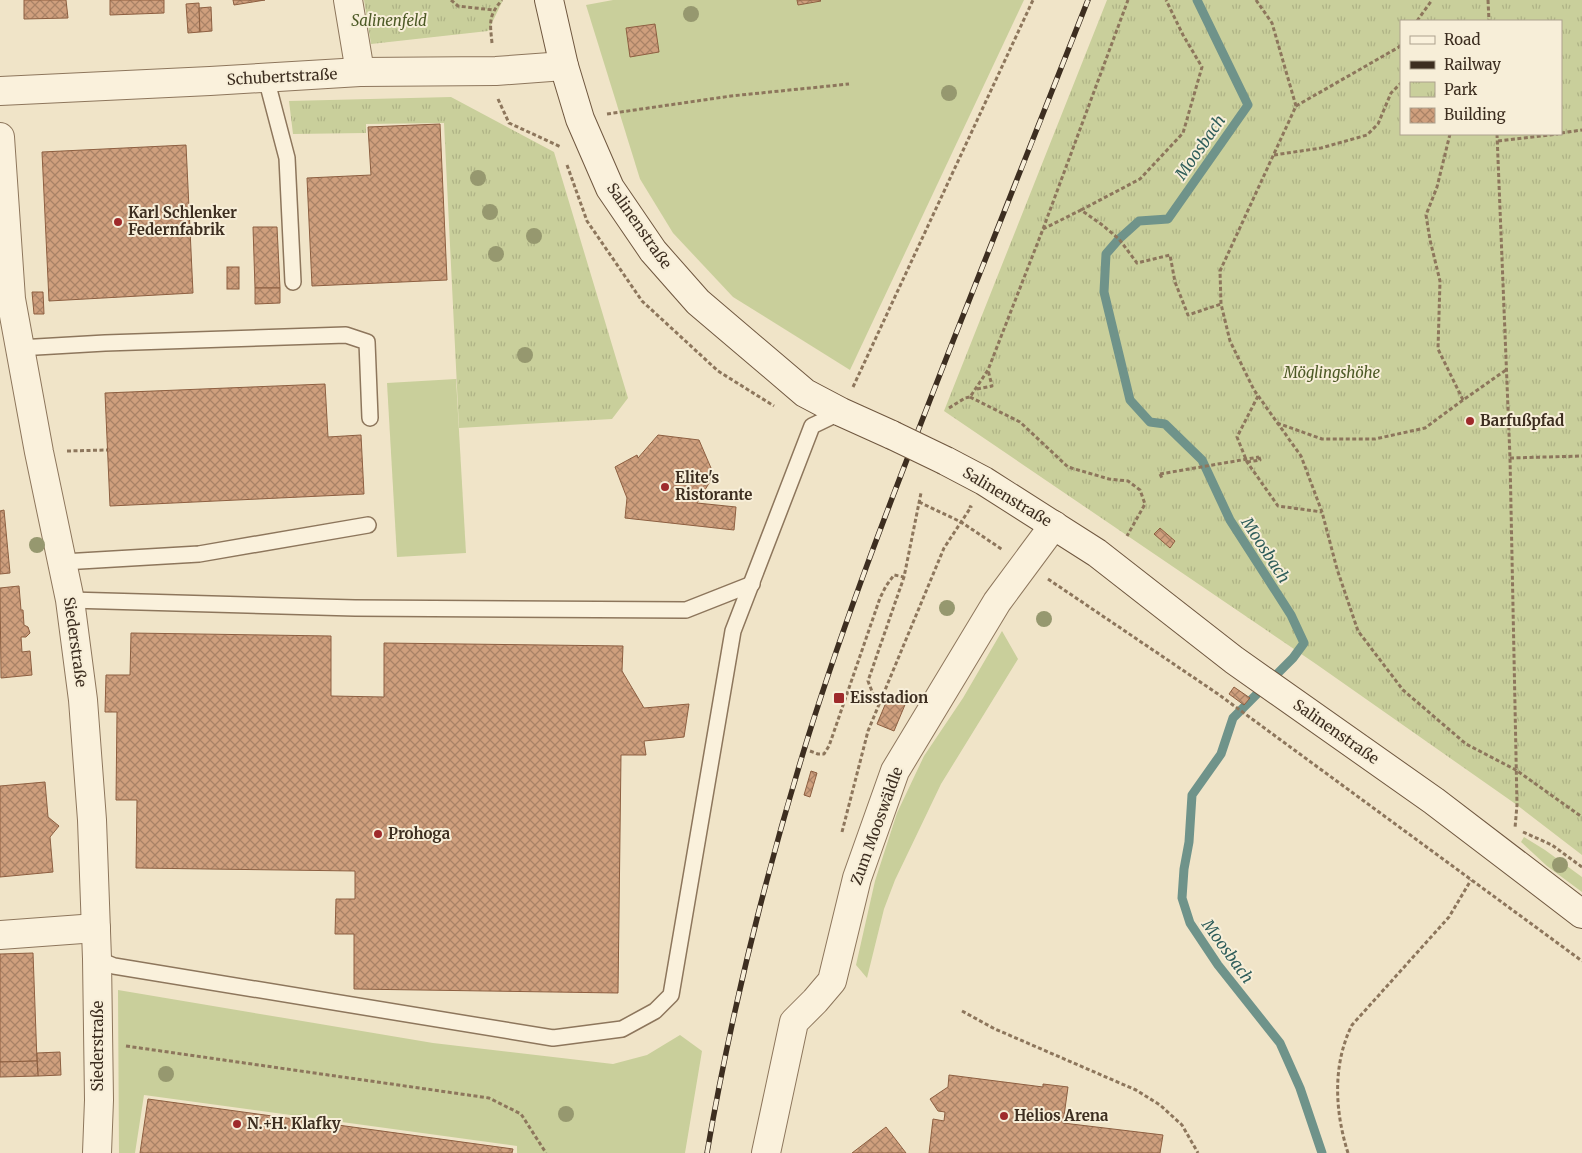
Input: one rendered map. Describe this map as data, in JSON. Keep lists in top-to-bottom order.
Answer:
{
  "streets": {
    "street": [
      "Schubertstraße",
      "Salinenstraße",
      "Siederstraße",
      "Zum Mooswäldle"
    ]
  },
  "crossings": [
    ["Schubertstraße", "Salinenstraße"],
    ["Salinenstraße", "Zum Mooswäldle"]
  ],
  "water": ["Moosbach"],
  "parks": ["Salinenfeld", "Möglingshöhe"],
  "places": {
    "other": [
      "Karl Schlenker Federnfabrik",
      "Barfußpfad",
      "Elite's Ristorante",
      "Prohoga",
      "Helios Arena",
      "N.+H. Klafky"
    ],
    "transit": ["Eisstadion"]
  },
  "legend": [
    "Road",
    "Railway",
    "Park",
    "Building"
  ]
}
